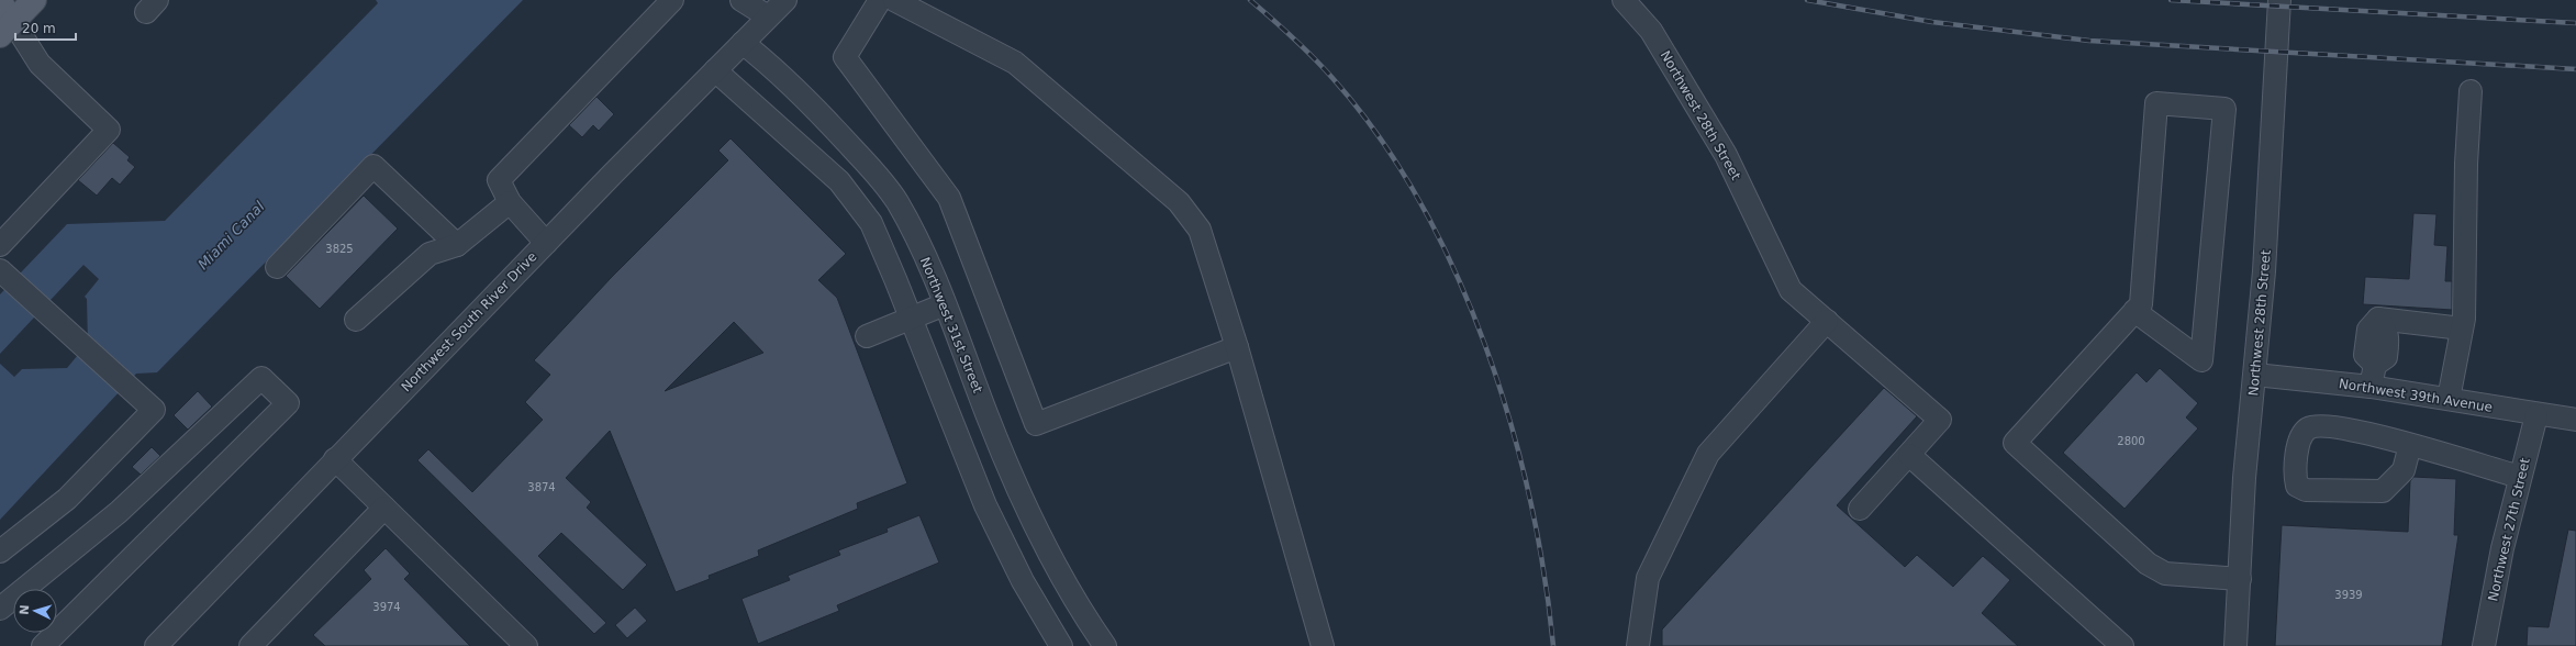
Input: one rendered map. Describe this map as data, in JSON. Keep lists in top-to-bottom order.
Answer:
{
  "streets": {
    "street": [
      "Northwest 28th Street",
      "Northwest South River Drive",
      "Northwest 31st Street",
      "Northwest 39th Avenue",
      "Northwest 27th Street"
    ]
  },
  "crossings": [
    ["Northwest 28th Street", "Northwest 39th Avenue"],
    ["Northwest South River Drive", "Northwest 31st Street"],
    ["Northwest 39th Avenue", "Northwest 27th Street"]
  ],
  "water": ["Miami Canal"],
  "house_numbers": [
    "3825",
    "2800",
    "3874",
    "3939",
    "3974"
  ],
  "scale_bar": "20 m",
  "north": "left"
}
